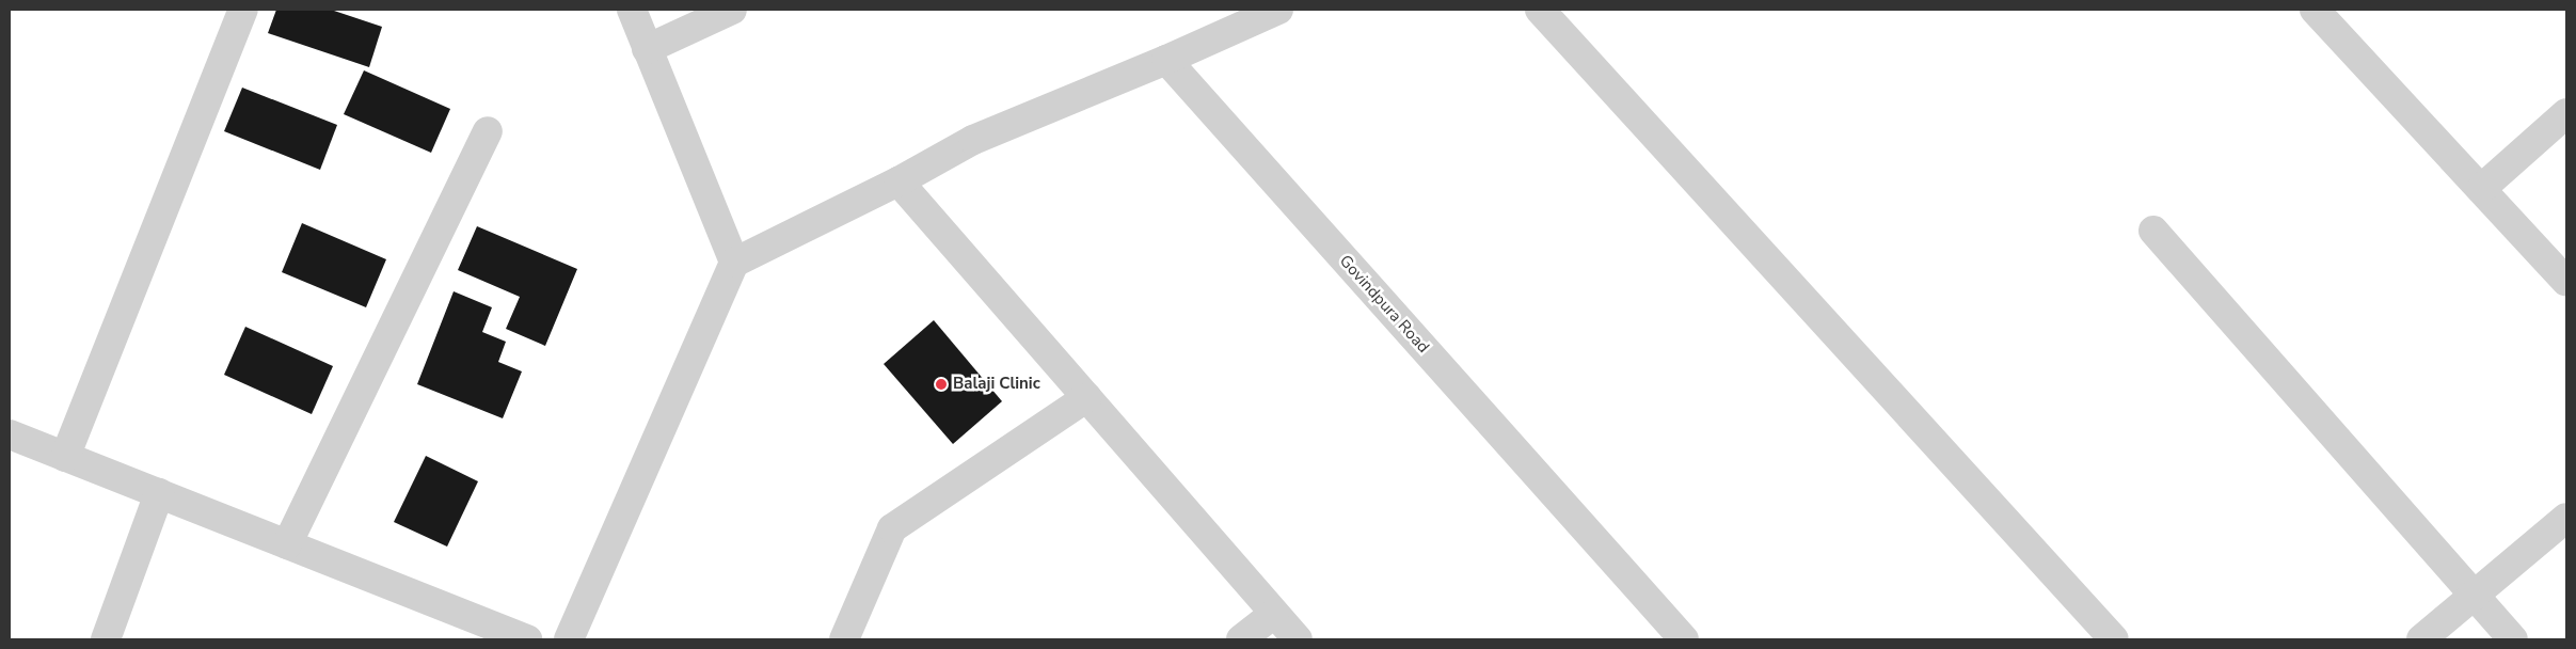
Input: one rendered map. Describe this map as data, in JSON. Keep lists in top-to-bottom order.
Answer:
{
  "streets": {
    "street": ["Govindpura Road"]
  },
  "places": ["Balaji Clinic"]
}
